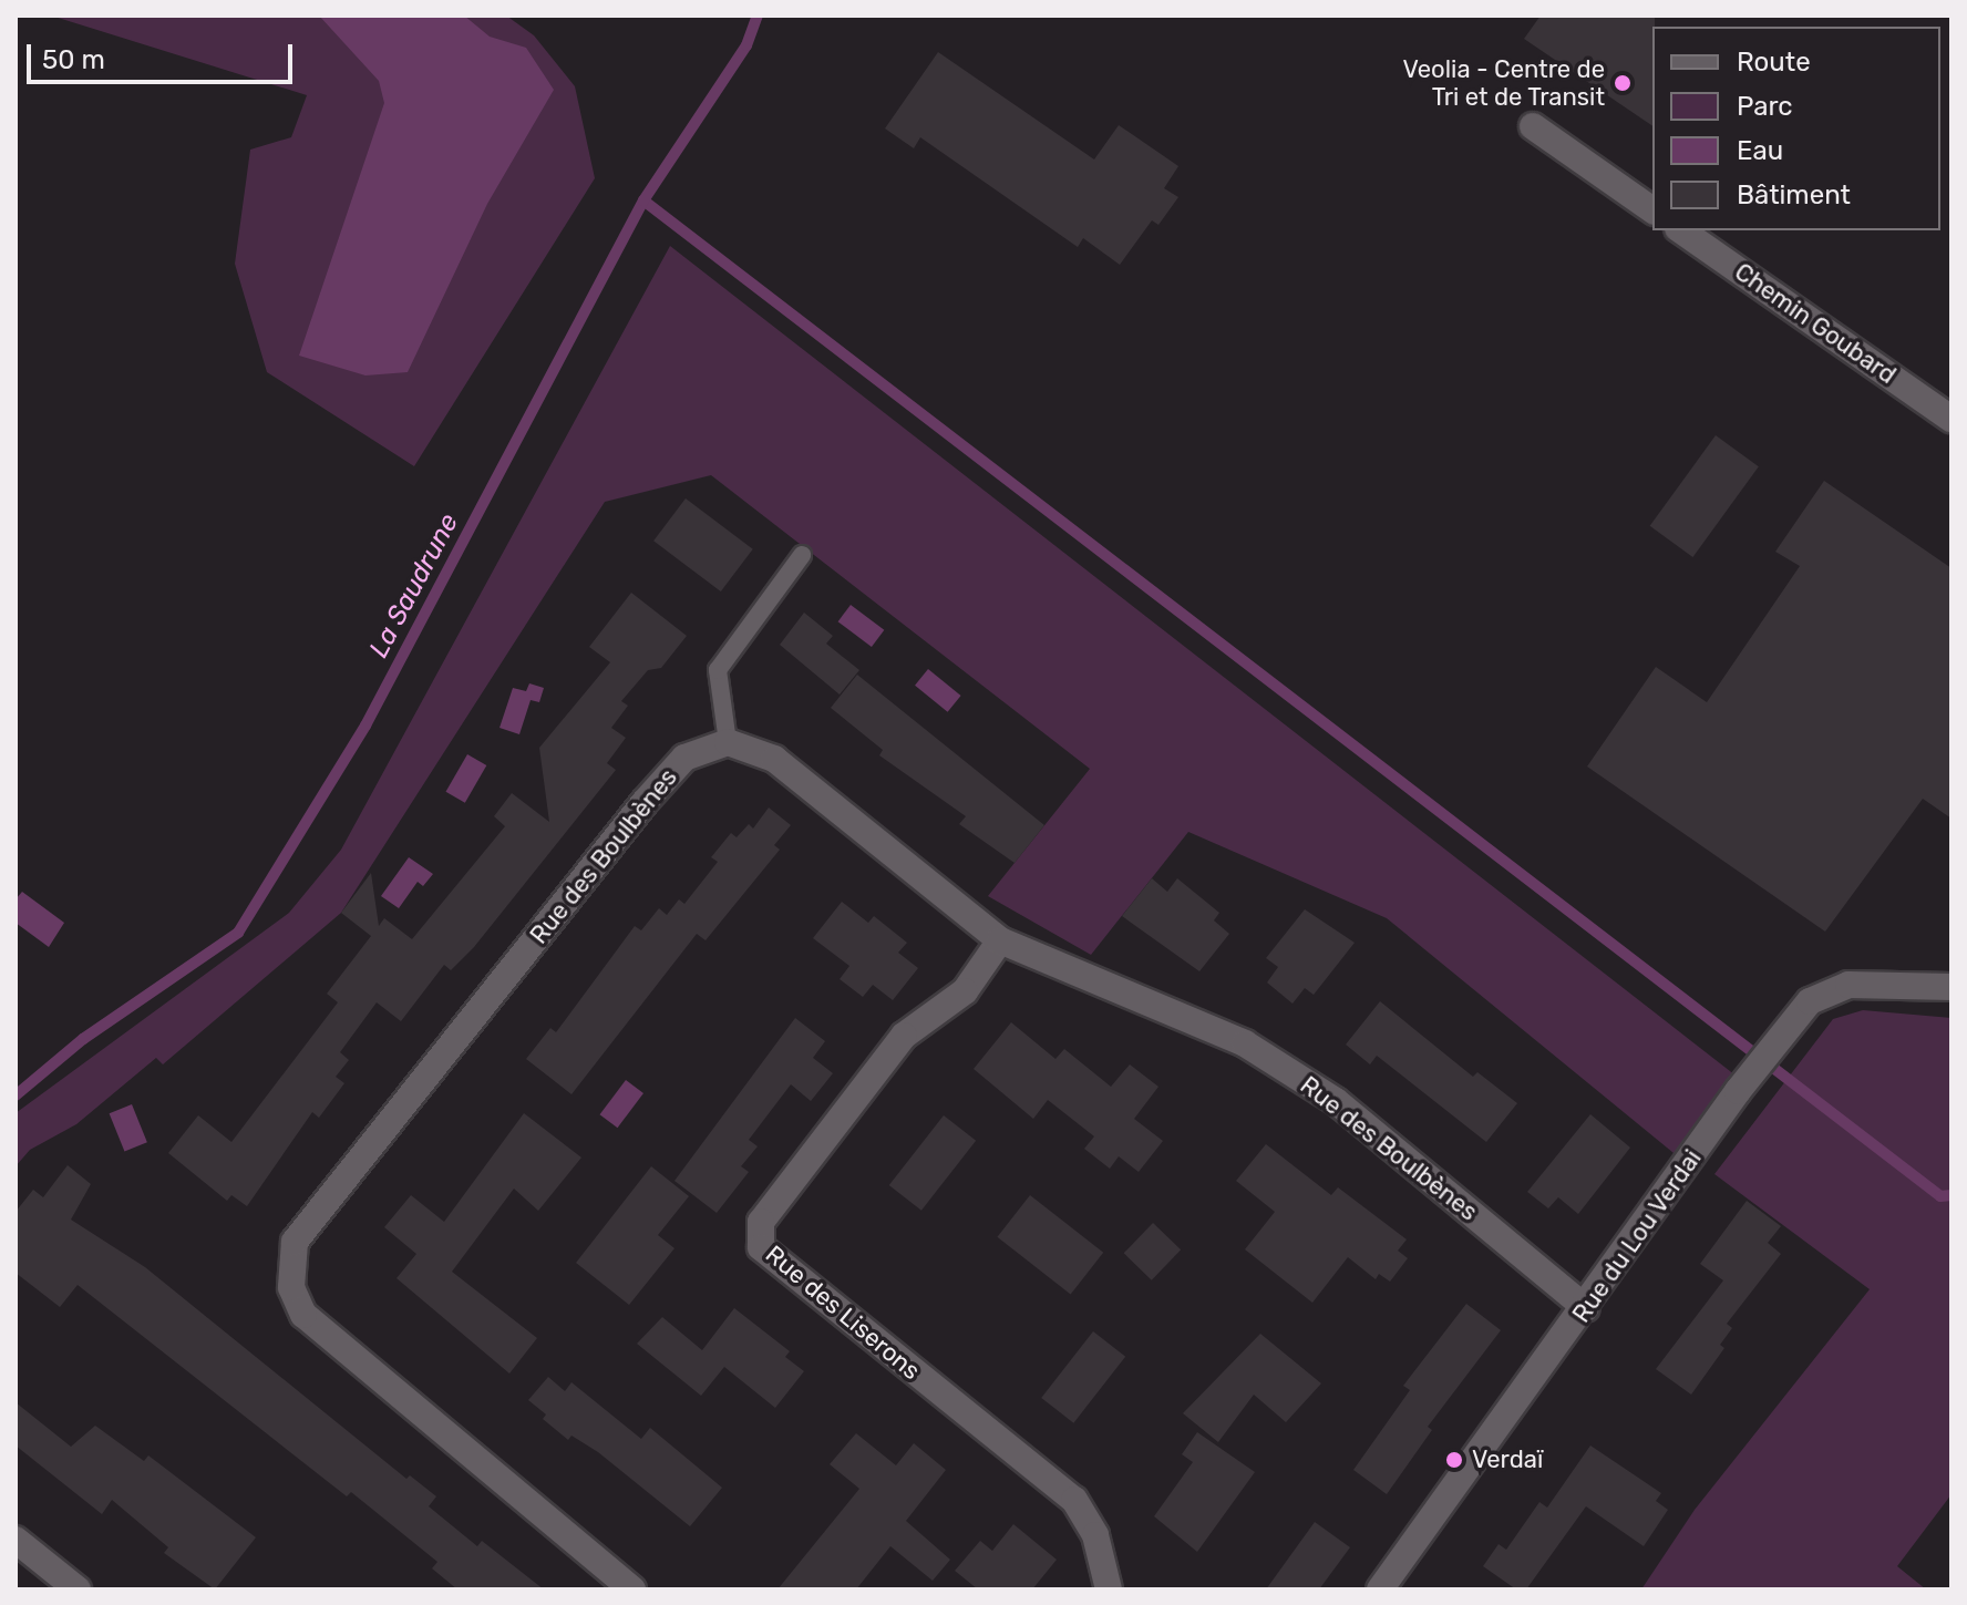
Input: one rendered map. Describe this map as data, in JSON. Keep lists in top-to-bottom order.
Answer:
{
  "streets": {
    "street": [
      "Chemin Goubard",
      "Rue des Boulbènes",
      "Rue du Lou Verdai",
      "Rue des Liserons"
    ]
  },
  "crossings": [
    ["Rue des Boulbènes", "Rue du Lou Verdai"],
    ["Rue des Boulbènes", "Rue des Liserons"]
  ],
  "water": ["La Saudrune"],
  "places": ["Veolia - Centre de Tri et de Transit", "Verdaï"],
  "legend": [
    "Route",
    "Parc",
    "Eau",
    "Bâtiment"
  ],
  "scale_bar": "50 m"
}
